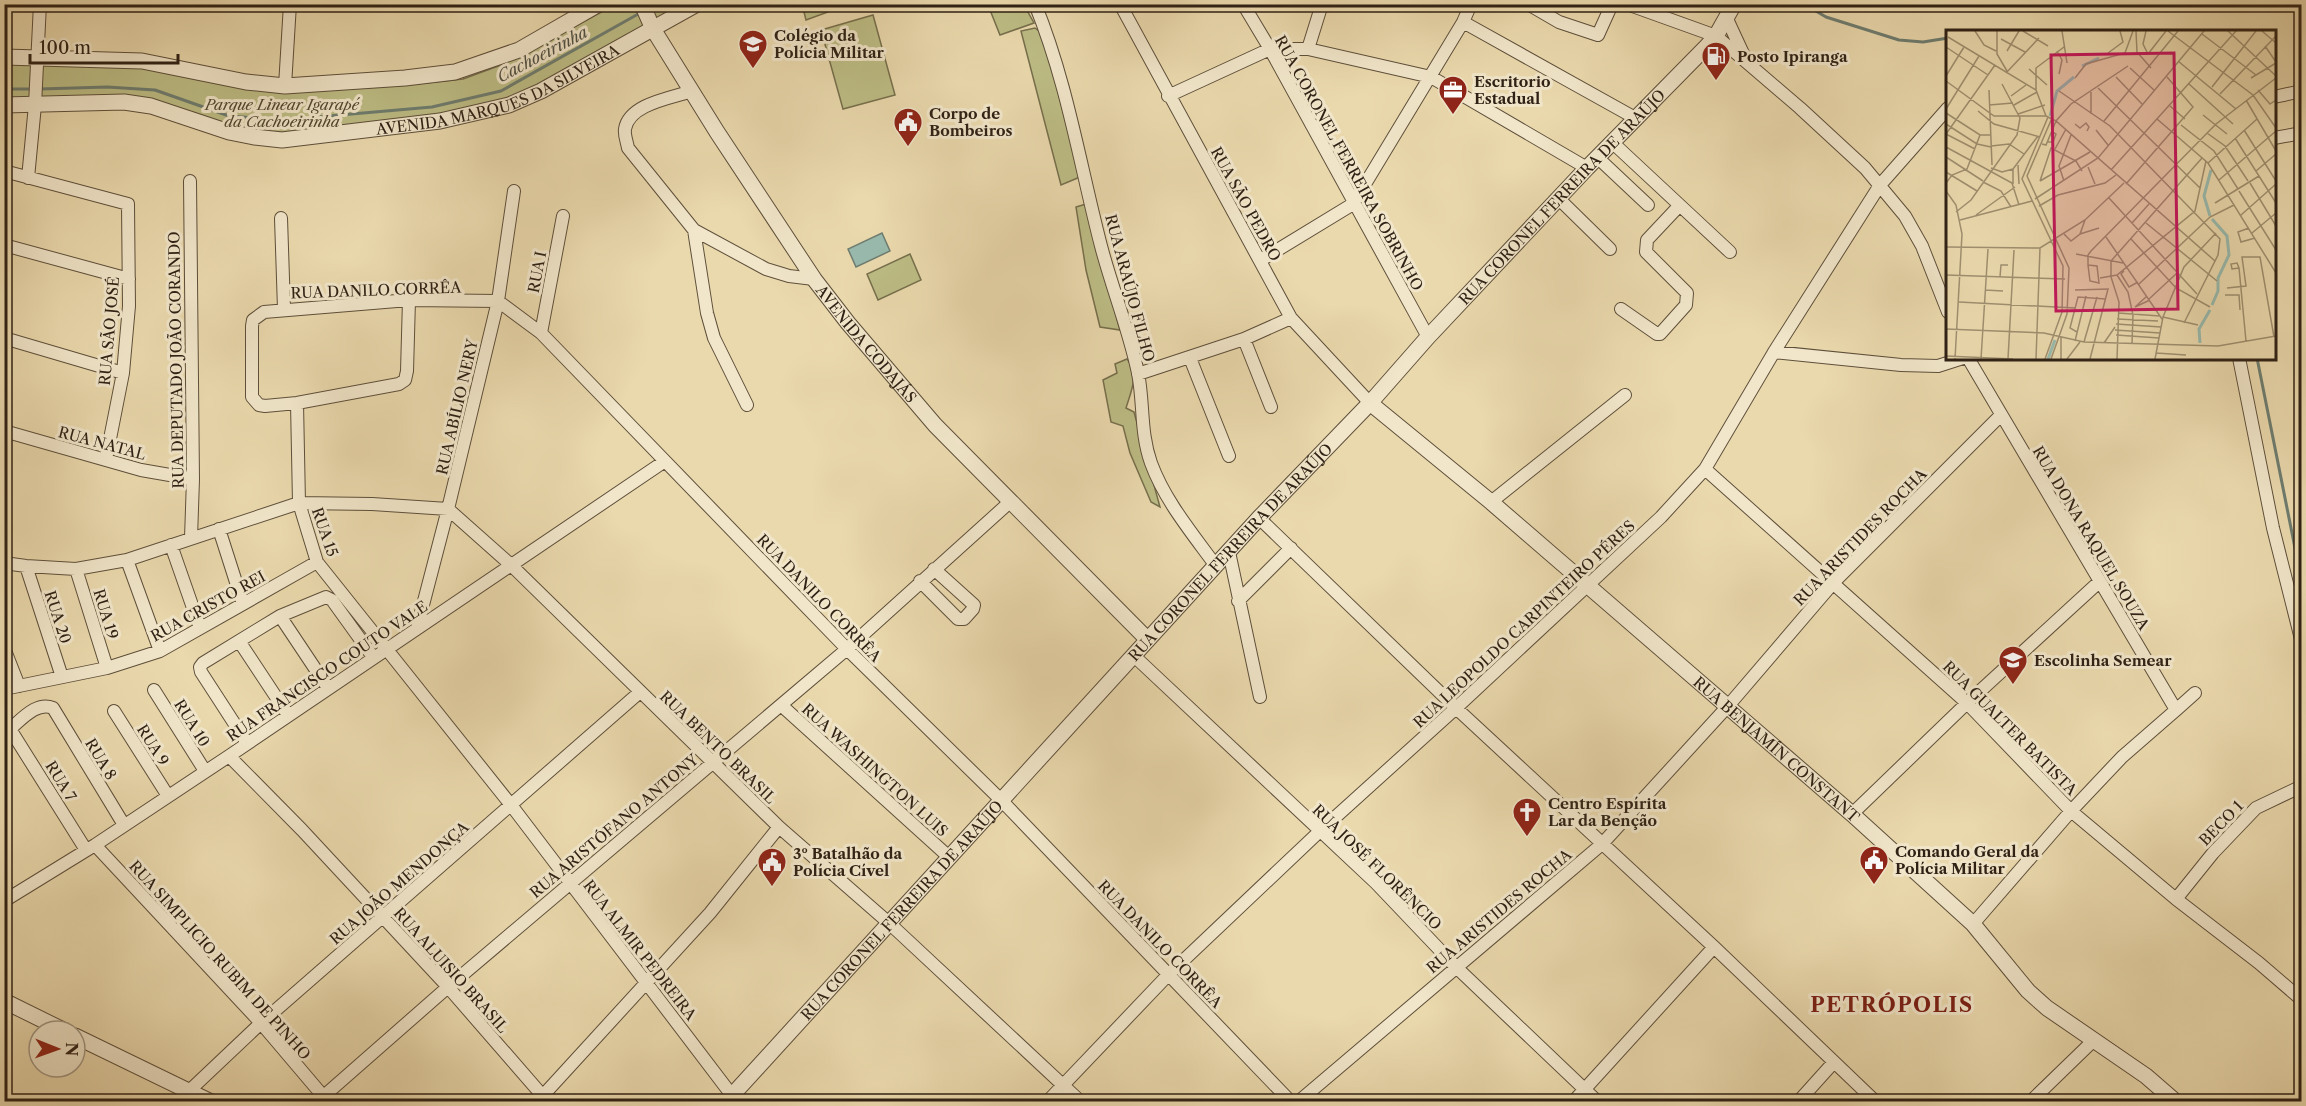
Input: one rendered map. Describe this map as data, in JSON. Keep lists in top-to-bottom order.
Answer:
{
  "streets": {
    "street": [
      "AVENIDA MARQUES DA SILVEIRA",
      "RUA CORONEL FERREIRA SOBRINHO",
      "RUA CORONEL FERREIRA DE ARAÚJO",
      "RUA SÃO PEDRO",
      "RUA I",
      "RUA ARAÚJO FILHO",
      "RUA DANILO CORRÊA",
      "RUA SÃO JOSÉ",
      "AVENIDA CODAJÁS",
      "RUA DEPUTADO JOÃO CORANDO",
      "RUA ABÍLIO NERY",
      "RUA NATAL",
      "RUA 15",
      "RUA ARISTIDES ROCHA",
      "RUA DONA RAQUEL SOUZA",
      "RUA CRISTO REI",
      "RUA 19",
      "RUA 20",
      "RUA LEOPOLDO CARPINTEIRO PÉRES",
      "RUA FRANCISCO COUTO VALE",
      "RUA 10",
      "RUA GUALTER BATISTA",
      "RUA 9",
      "RUA BENTO BRASIL",
      "RUA BENJAMÍN CONSTANT",
      "RUA 8",
      "RUA WASHINGTON LUIS",
      "RUA 7",
      "BECO 1",
      "RUA ARISTÓFANO ANTONY",
      "RUA JOSÉ FLORÊNCIO",
      "RUA JOÃO MENDONÇA",
      "RUA ALMIR PEDREIRA",
      "RUA SIMPLICIO RUBIM DE PINHO",
      "RUA ALUISIO BRASIL"
    ]
  },
  "crossings": [
    ["AVENIDA MARQUES DA SILVEIRA", "AVENIDA CODAJÁS"],
    ["RUA CORONEL FERREIRA SOBRINHO", "RUA CORONEL FERREIRA DE ARAÚJO"],
    ["RUA CORONEL FERREIRA DE ARAÚJO", "RUA SÃO PEDRO"],
    ["RUA CORONEL FERREIRA DE ARAÚJO", "RUA ARAÚJO FILHO"],
    ["RUA CORONEL FERREIRA DE ARAÚJO", "RUA DANILO CORRÊA"],
    ["RUA CORONEL FERREIRA DE ARAÚJO", "AVENIDA CODAJÁS"],
    ["RUA CORONEL FERREIRA DE ARAÚJO", "RUA BENTO BRASIL"],
    ["RUA CORONEL FERREIRA DE ARAÚJO", "RUA BENJAMÍN CONSTANT"],
    ["RUA CORONEL FERREIRA DE ARAÚJO", "RUA WASHINGTON LUIS"],
    ["RUA CORONEL FERREIRA DE ARAÚJO", "RUA JOSÉ FLORÊNCIO"],
    ["RUA CORONEL FERREIRA DE ARAÚJO", "RUA ALMIR PEDREIRA"],
    ["RUA SÃO PEDRO", "RUA BENJAMÍN CONSTANT"],
    ["RUA I", "RUA DANILO CORRÊA"],
    ["RUA DANILO CORRÊA", "RUA ABÍLIO NERY"],
    ["RUA DANILO CORRÊA", "RUA 15"],
    ["RUA DANILO CORRÊA", "RUA LEOPOLDO CARPINTEIRO PÉRES"],
    ["RUA DANILO CORRÊA", "RUA FRANCISCO COUTO VALE"],
    ["RUA DANILO CORRÊA", "RUA ARISTÓFANO ANTONY"],
    ["RUA SÃO JOSÉ", "RUA NATAL"],
    ["AVENIDA CODAJÁS", "RUA ARISTÓFANO ANTONY"],
    ["RUA DEPUTADO JOÃO CORANDO", "RUA NATAL"],
    ["RUA ABÍLIO NERY", "RUA FRANCISCO COUTO VALE"],
    ["RUA ABÍLIO NERY", "RUA BENTO BRASIL"],
    ["RUA 15", "RUA CRISTO REI"],
    ["RUA 15", "RUA FRANCISCO COUTO VALE"],
    ["RUA 15", "RUA ALMIR PEDREIRA"],
    ["RUA ARISTIDES ROCHA", "RUA DONA RAQUEL SOUZA"],
    ["RUA ARISTIDES ROCHA", "RUA GUALTER BATISTA"],
    ["RUA ARISTIDES ROCHA", "RUA BENJAMÍN CONSTANT"],
    ["RUA ARISTIDES ROCHA", "RUA JOSÉ FLORÊNCIO"],
    ["RUA CRISTO REI", "RUA 19"],
    ["RUA CRISTO REI", "RUA 20"],
    ["RUA LEOPOLDO CARPINTEIRO PÉRES", "RUA GUALTER BATISTA"],
    ["RUA LEOPOLDO CARPINTEIRO PÉRES", "RUA BENTO BRASIL"],
    ["RUA LEOPOLDO CARPINTEIRO PÉRES", "RUA BENJAMÍN CONSTANT"],
    ["RUA LEOPOLDO CARPINTEIRO PÉRES", "RUA JOSÉ FLORÊNCIO"],
    ["RUA FRANCISCO COUTO VALE", "RUA 10"],
    ["RUA FRANCISCO COUTO VALE", "RUA 9"],
    ["RUA FRANCISCO COUTO VALE", "RUA BENTO BRASIL"],
    ["RUA FRANCISCO COUTO VALE", "RUA 8"],
    ["RUA FRANCISCO COUTO VALE", "RUA 7"],
    ["RUA FRANCISCO COUTO VALE", "RUA ALMIR PEDREIRA"],
    ["RUA FRANCISCO COUTO VALE", "RUA SIMPLICIO RUBIM DE PINHO"],
    ["RUA FRANCISCO COUTO VALE", "RUA ALUISIO BRASIL"],
    ["RUA GUALTER BATISTA", "BECO 1"],
    ["RUA BENTO BRASIL", "RUA ARISTÓFANO ANTONY"],
    ["RUA BENTO BRASIL", "RUA JOÃO MENDONÇA"],
    ["RUA 8", "RUA 7"],
    ["RUA WASHINGTON LUIS", "RUA ARISTÓFANO ANTONY"],
    ["RUA 7", "RUA SIMPLICIO RUBIM DE PINHO"],
    ["RUA ARISTÓFANO ANTONY", "RUA ALMIR PEDREIRA"],
    ["RUA ARISTÓFANO ANTONY", "RUA SIMPLICIO RUBIM DE PINHO"],
    ["RUA ARISTÓFANO ANTONY", "RUA ALUISIO BRASIL"],
    ["RUA JOÃO MENDONÇA", "RUA ALMIR PEDREIRA"],
    ["RUA JOÃO MENDONÇA", "RUA SIMPLICIO RUBIM DE PINHO"],
    ["RUA JOÃO MENDONÇA", "RUA ALUISIO BRASIL"]
  ],
  "districts": ["PETRÓPOLIS"],
  "water": ["Cachoeirinha"],
  "parks": ["Parque Linear Igarapé da Cachoeirinha"],
  "places": {
    "school or university": ["Colégio da Polícia Militar", "Escolinha Semear"],
    "fuel station": ["Posto Ipiranga"],
    "office": ["Escritorio Estadual"],
    "public building": ["Corpo de Bombeiros", "Comando Geral da Polícia Militar", "3º Batalhão da Polícia Cível"],
    "church": ["Centro Espírita Lar da Benção"]
  },
  "scale_bar": "100 m",
  "north": "right"
}
